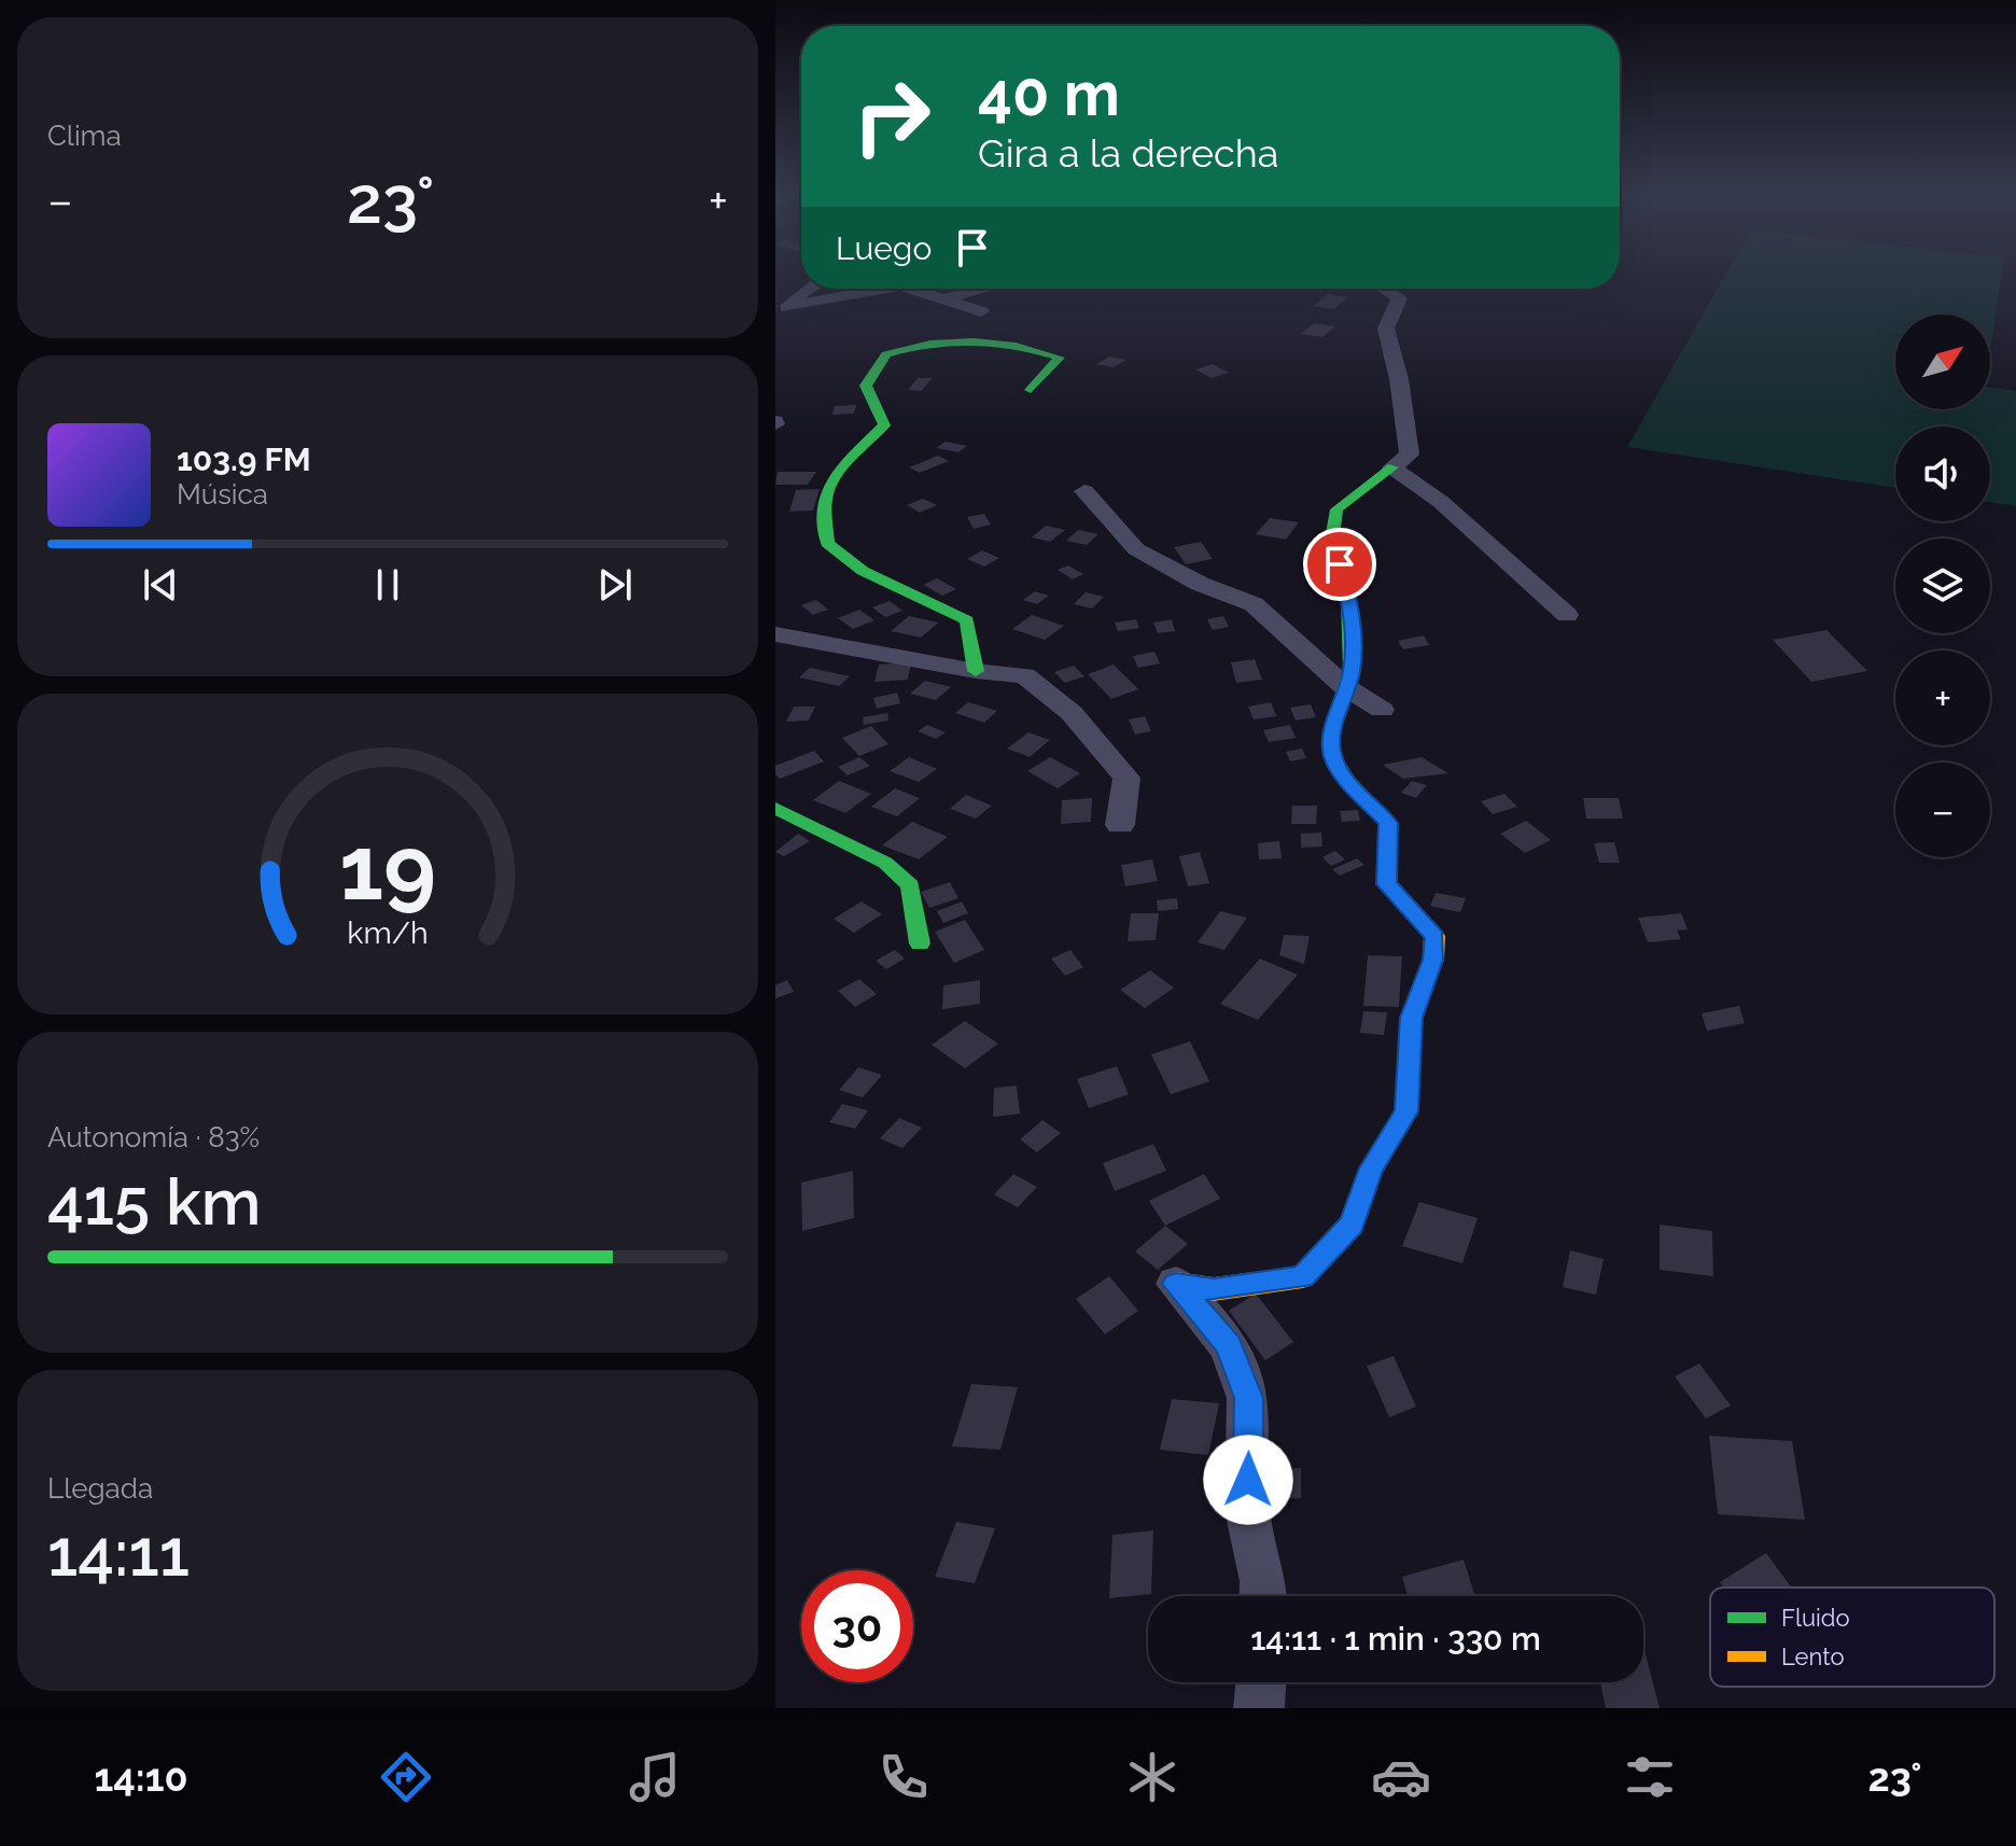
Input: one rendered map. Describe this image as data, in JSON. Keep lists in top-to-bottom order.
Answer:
{
  "legend": ["Fluido", "Lento"],
  "north": "top right",
  "page": {
    "tile": [
      "Clima",
      ["Autonomía · 83%", "415 km"],
      ["Llegada", "14:11"]
    ],
    "turn": ["40 m", "Gira a la derecha"],
    "heat": ["−", "23°", "+"],
    "then": "Luego",
    "map_buttons": ["+", "−"],
    "song": ["103.9 FM", "Música"],
    "limit": "30",
    "trip": "14:11 · 1 min · 330 m",
    "tabs": ["14:10", "23°"],
    "gauge": ["19", "km/h"]
  }
}
